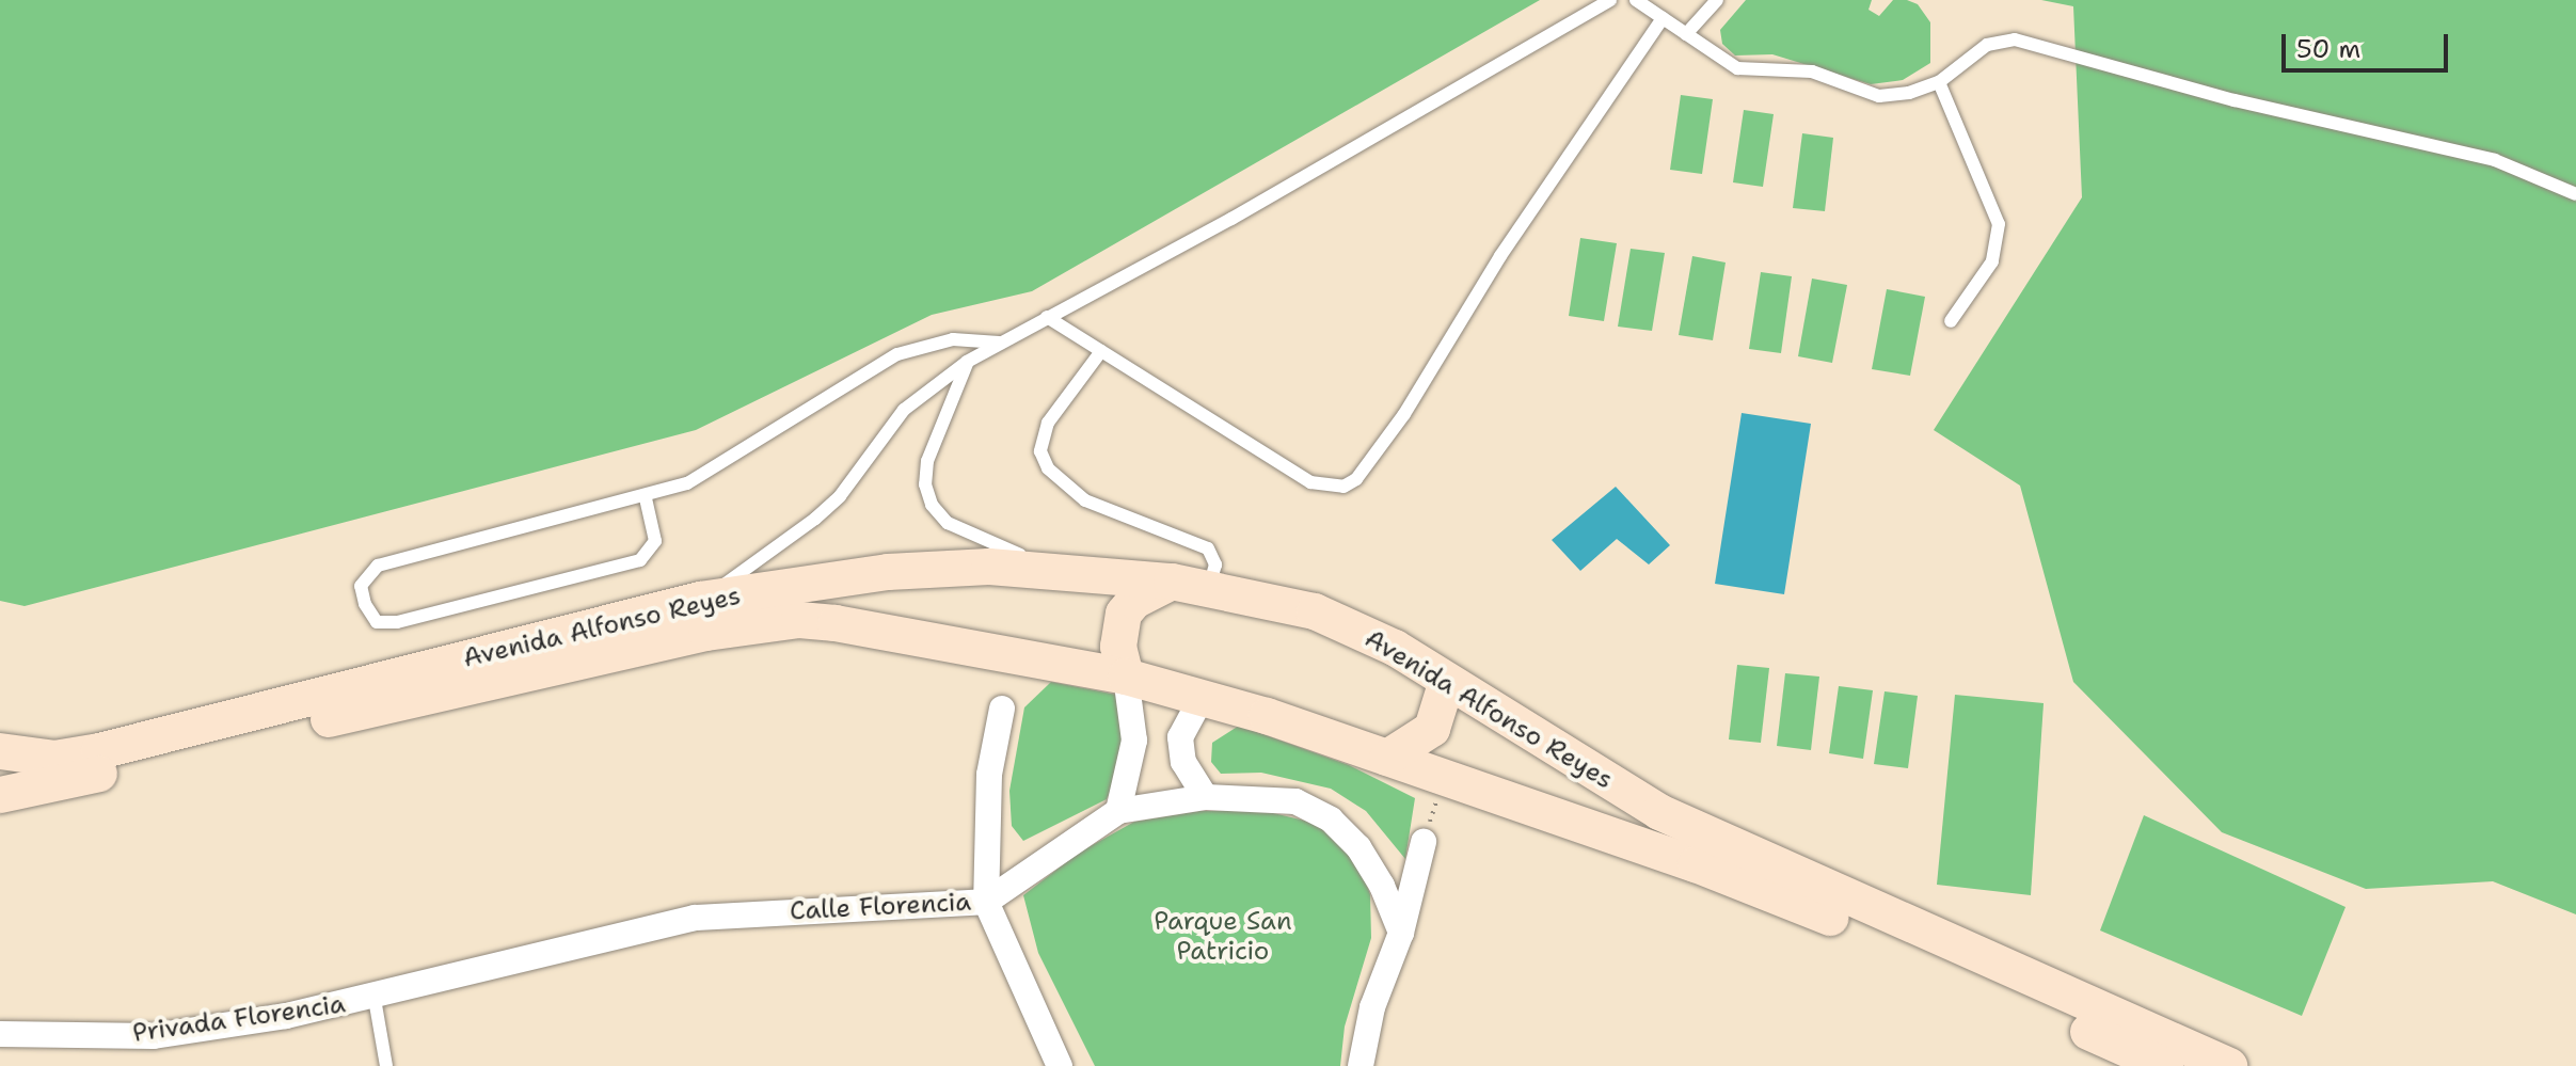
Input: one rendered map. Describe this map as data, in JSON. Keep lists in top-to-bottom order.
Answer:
{
  "streets": {
    "main road": ["Avenida Alfonso Reyes"],
    "street": ["Calle Florencia", "Privada Florencia"]
  },
  "crossings": [
    ["Calle Florencia", "Privada Florencia"]
  ],
  "parks": ["Parque San Patricio"],
  "scale_bar": "50 m"
}
